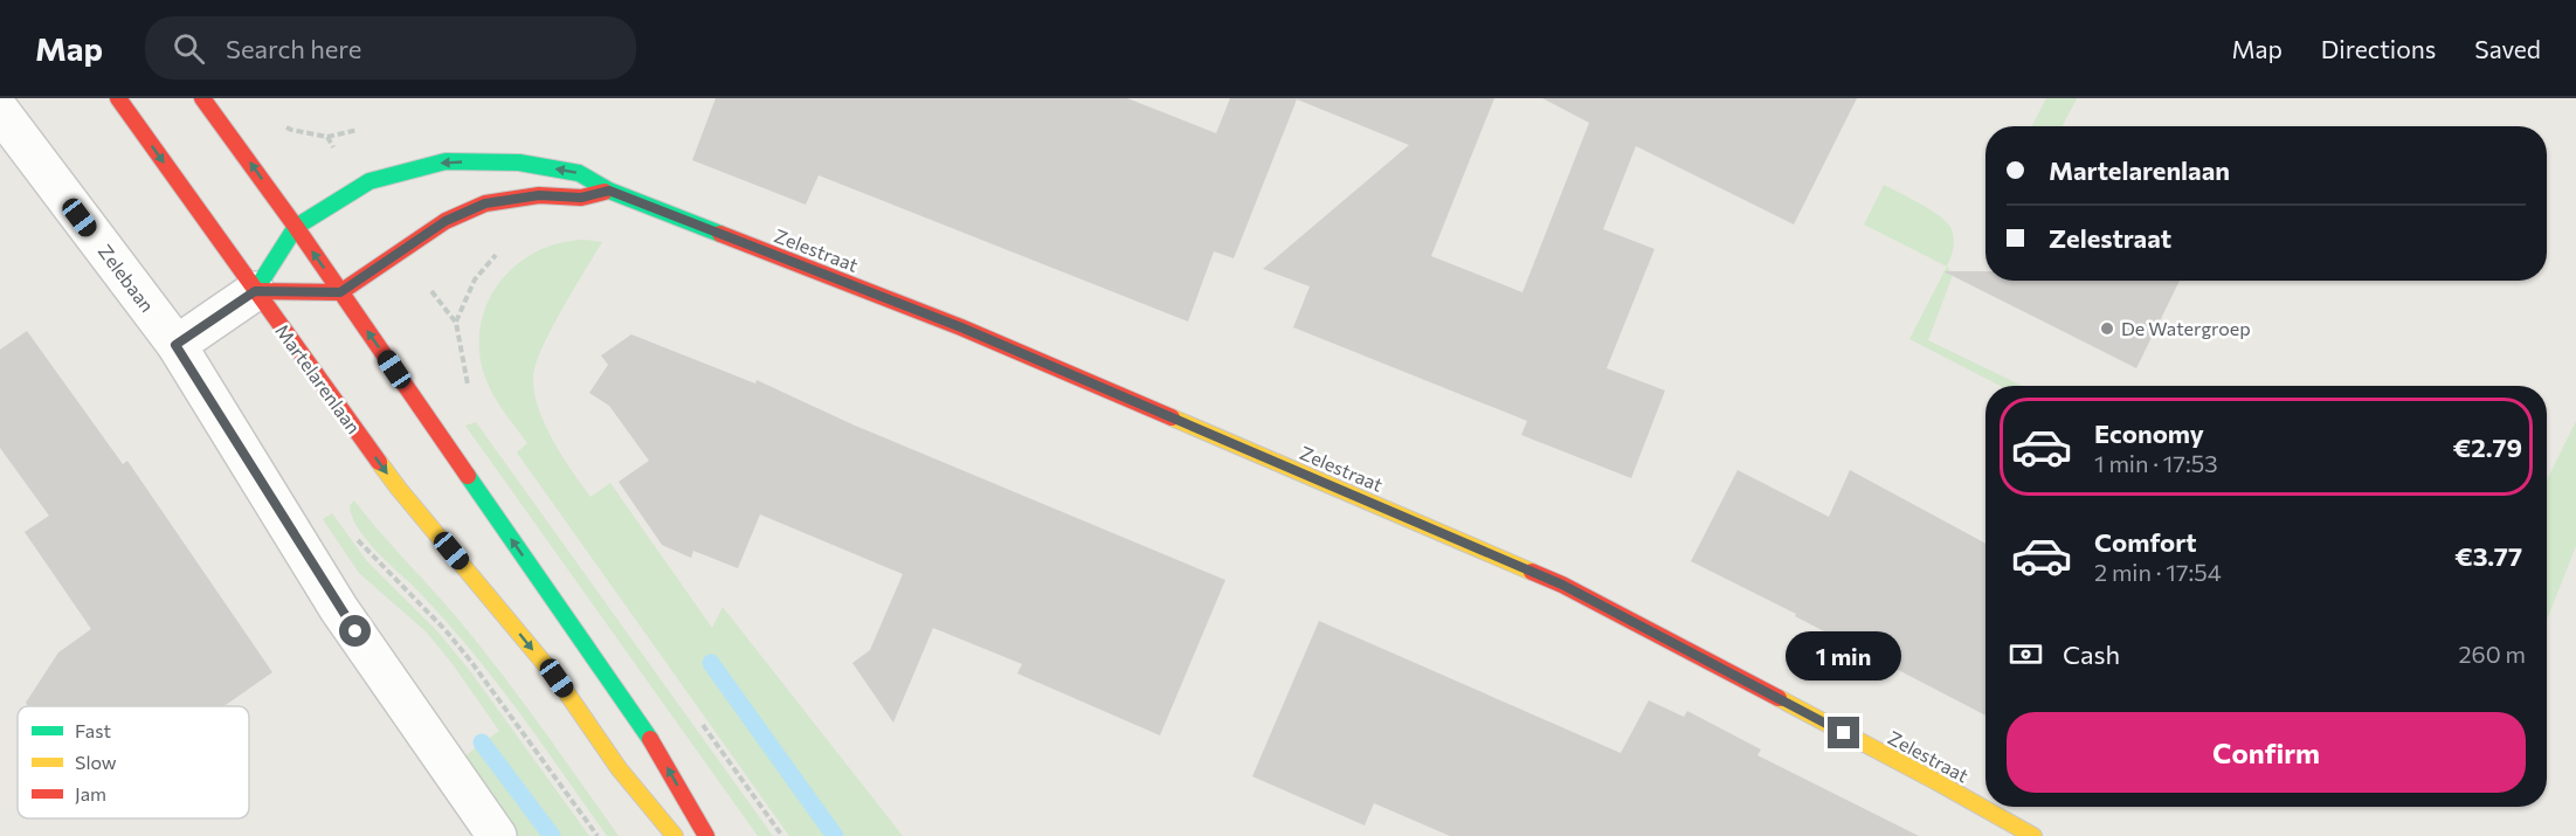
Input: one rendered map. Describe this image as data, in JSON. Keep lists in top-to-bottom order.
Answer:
{
  "streets": {
    "street": ["Zelestraat", "Zelebaan", "Martelarenlaan"]
  },
  "crossings": [
    ["Zelestraat", "Martelarenlaan"]
  ],
  "places": ["De Watergroep"],
  "legend": ["Fast", "Slow", "Jam"],
  "page": {
    "header": "Map",
    "search": "Search here",
    "nav": ["Map", "Directions", "Saved"],
    "banner": ["Martelarenlaan", "Zelestraat"],
    "list": [
      {
        "name": "Economy",
        "note": "1 min · 17:53",
        "value": "€2.79"
      },
      {
        "name": "Comfort",
        "note": "2 min · 17:54",
        "value": "€3.77"
      }
    ],
    "pay": ["Cash", "260 m"],
    "bubble": "1 min",
    "buttons": "Confirm"
  }
}
